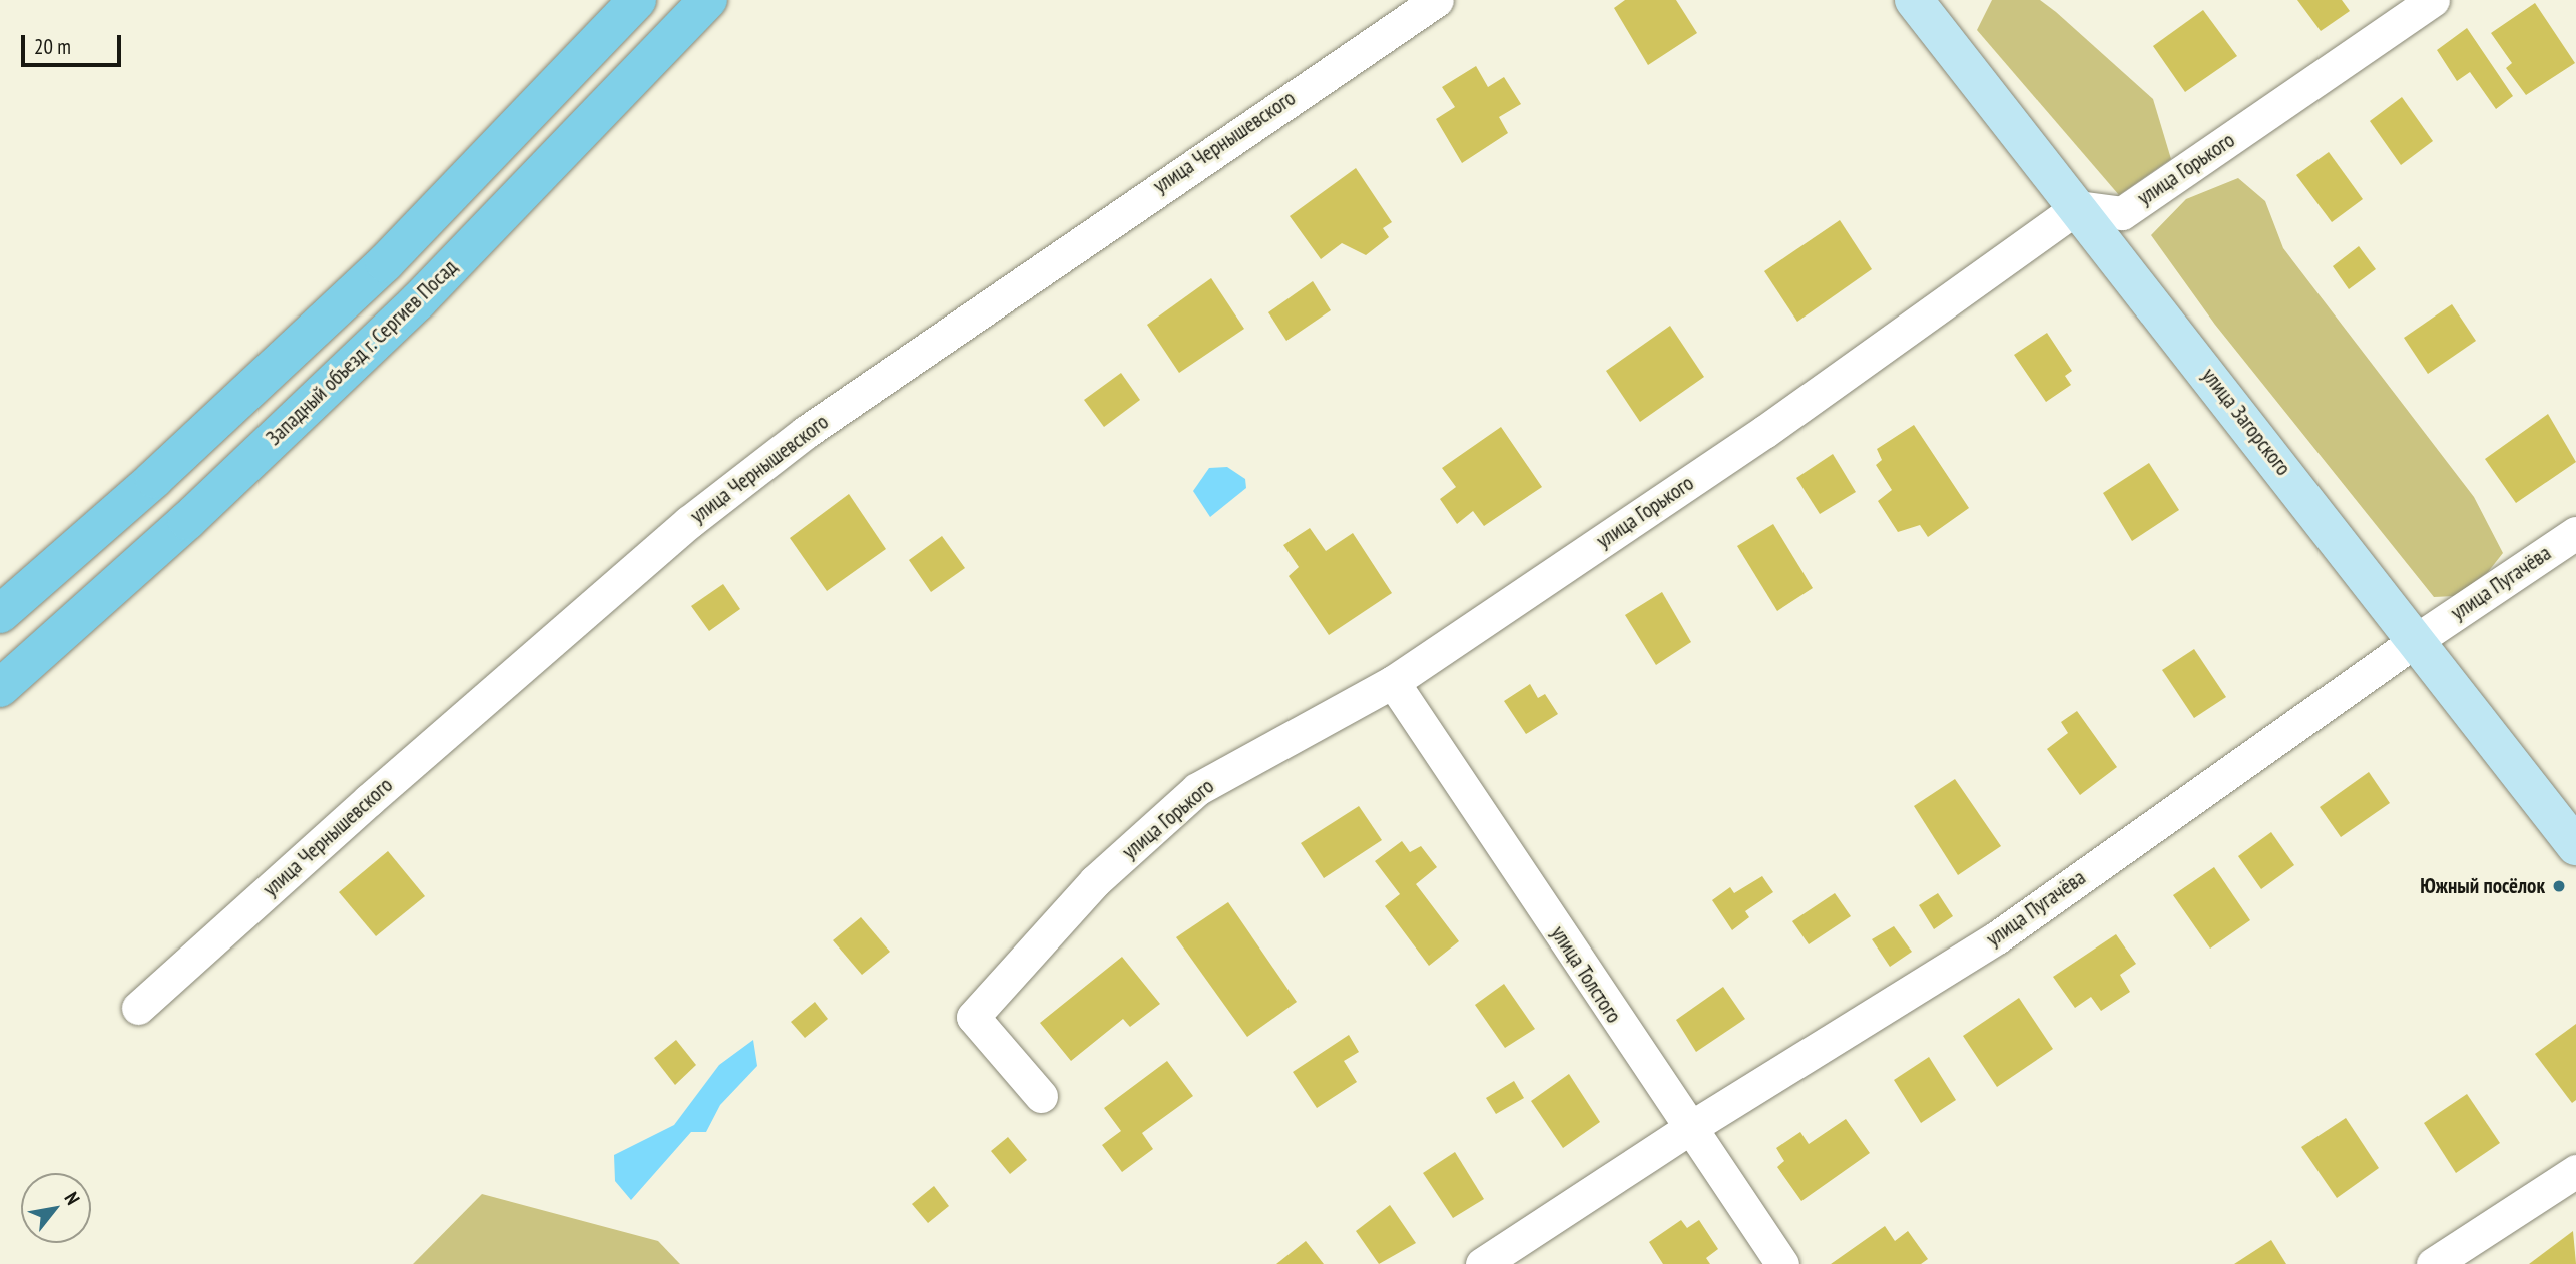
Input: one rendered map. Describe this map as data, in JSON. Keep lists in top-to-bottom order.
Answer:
{
  "streets": {
    "main road": ["Западный объезд г. Сергиев Посад", "улица Загорского"],
    "street": [
      "улица Чернышевского",
      "улица Горького",
      "улица Пугачёва",
      "улица Толстого"
    ]
  },
  "crossings": [
    ["улица Горького", "улица Загорского"],
    ["улица Горького", "улица Толстого"],
    ["улица Загорского", "улица Пугачёва"],
    ["улица Пугачёва", "улица Толстого"]
  ],
  "places": ["Южный посёлок"],
  "scale_bar": "20 m",
  "north": "top right"
}
